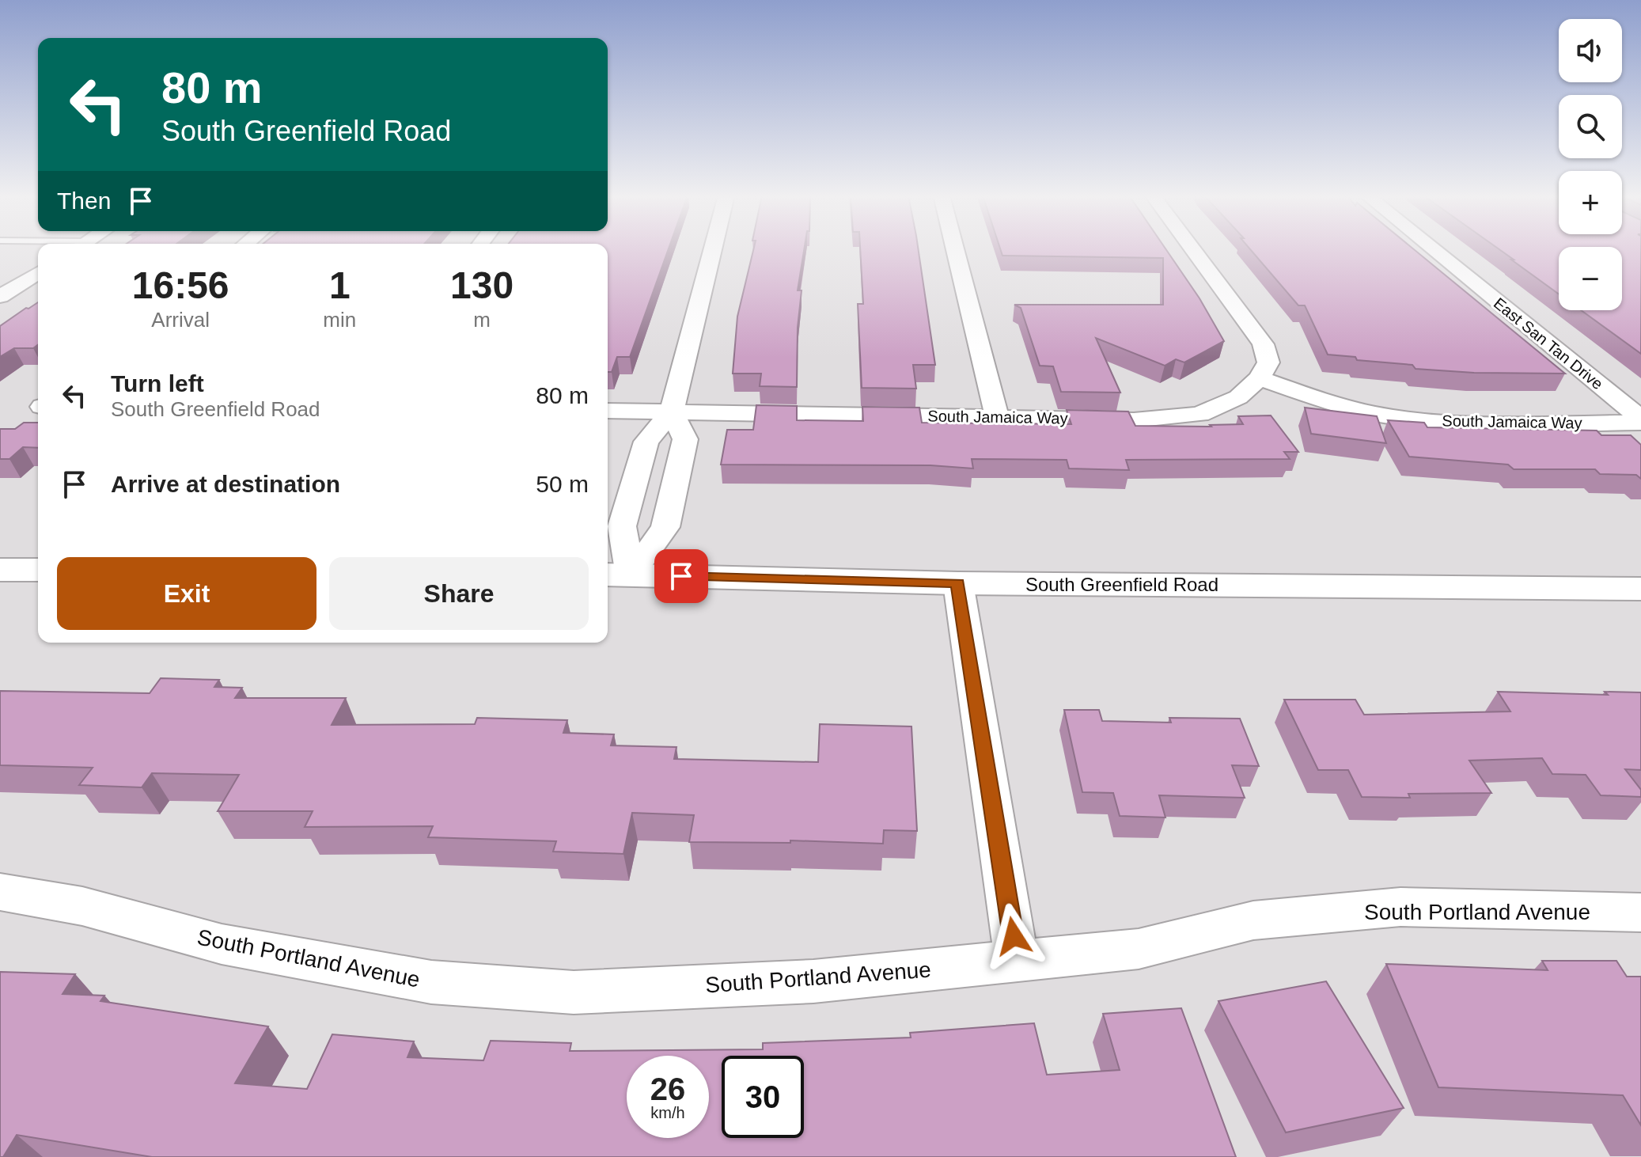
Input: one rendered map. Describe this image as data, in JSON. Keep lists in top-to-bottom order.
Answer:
{
  "streets": {
    "main road": ["South Greenfield Road"],
    "street": ["East San Tan Drive", "South Jamaica Way", "South Portland Avenue"]
  },
  "crossings": [
    ["East San Tan Drive", "South Jamaica Way"]
  ],
  "page": {
    "map_buttons": ["+", "−"],
    "turn": ["80 m", "South Greenfield Road"],
    "then": "Then",
    "eta": [
      "16:56",
      "Arrival",
      "1",
      "min",
      "130",
      "m"
    ],
    "list": [
      {
        "name": "Turn left",
        "note": "South Greenfield Road",
        "value": "80 m"
      },
      {
        "name": "Arrive at destination",
        "value": "50 m"
      }
    ],
    "buttons": ["Exit", "Share"],
    "speed": "26 km/h",
    "limit": "30"
  }
}
